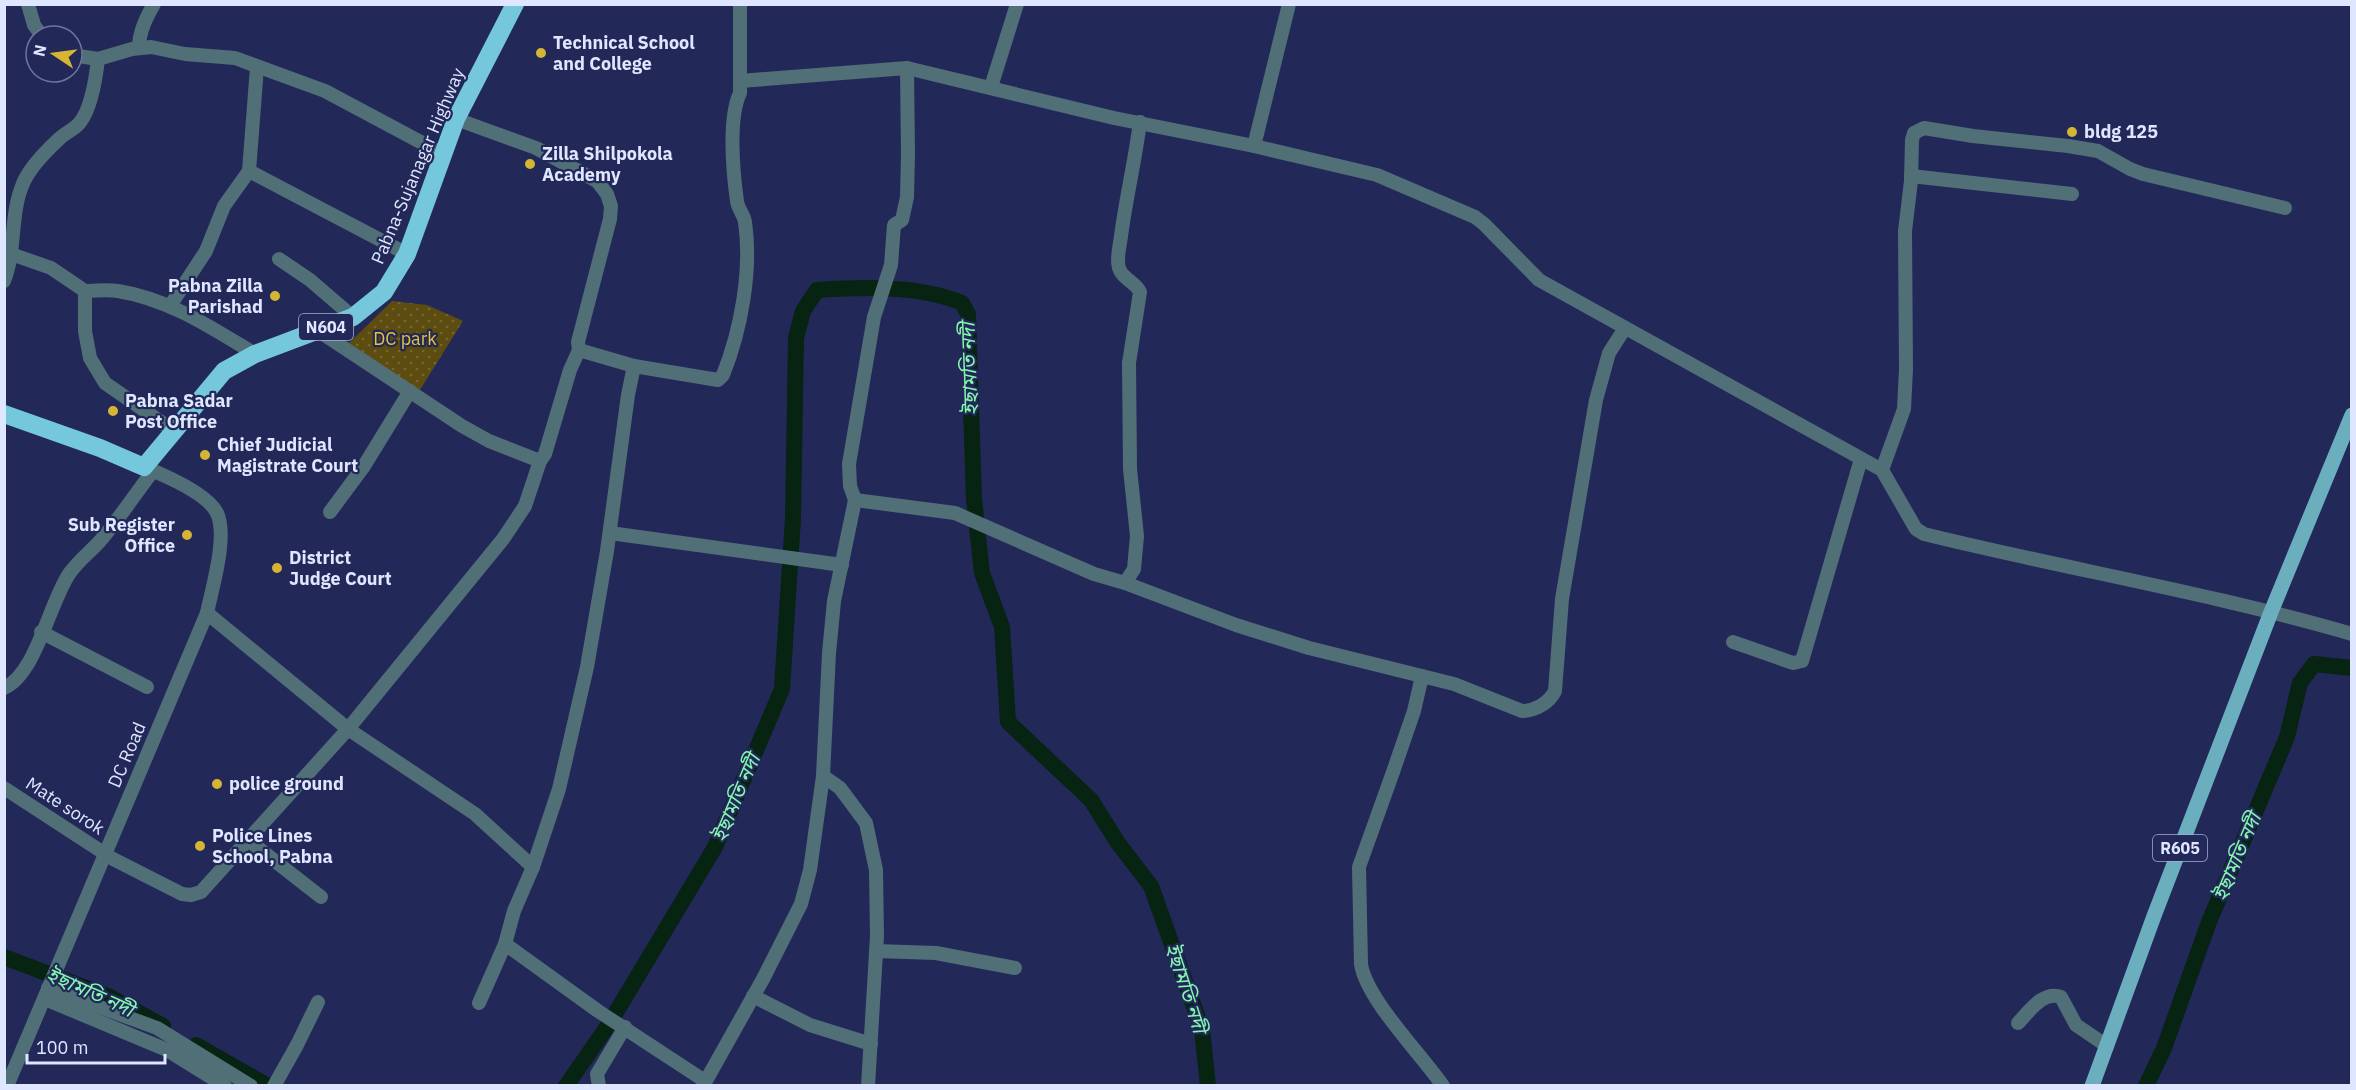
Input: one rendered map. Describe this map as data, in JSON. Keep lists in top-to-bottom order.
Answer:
{
  "streets": {
    "highway": ["Pabna-Sujanagar Highway", "N604"],
    "main road": ["R605"],
    "street": ["DC Road", "Mate sorok"]
  },
  "crossings": [
    ["Pabna-Sujanagar Highway", "DC Road"],
    ["DC Road", "Mate sorok"]
  ],
  "water": ["ইছামতি নদী"],
  "parks": ["DC park"],
  "places": [
    "Technical School and College",
    "bldg 125",
    "Zilla Shilpokola Academy",
    "Pabna Zilla Parishad",
    "Pabna Sadar Post Office",
    "Chief Judicial Magistrate Court",
    "Sub Register Office",
    "District Judge Court",
    "police ground",
    "Police Lines School, Pabna"
  ],
  "scale_bar": "100 m",
  "north": "left"
}
